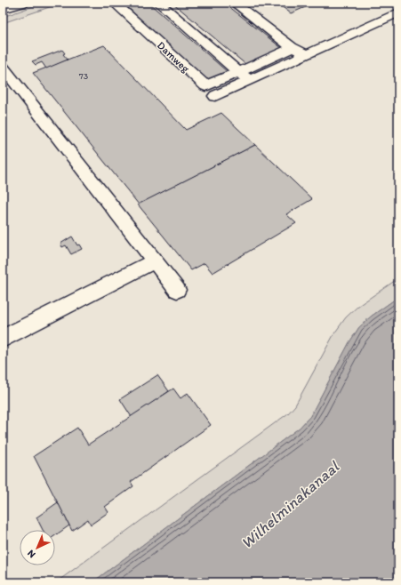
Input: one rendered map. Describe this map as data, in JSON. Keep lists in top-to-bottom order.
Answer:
{
  "streets": {
    "street": ["Damweg"]
  },
  "water": ["Wilhelminakanaal"],
  "house_numbers": ["73"],
  "north": "bottom left"
}
